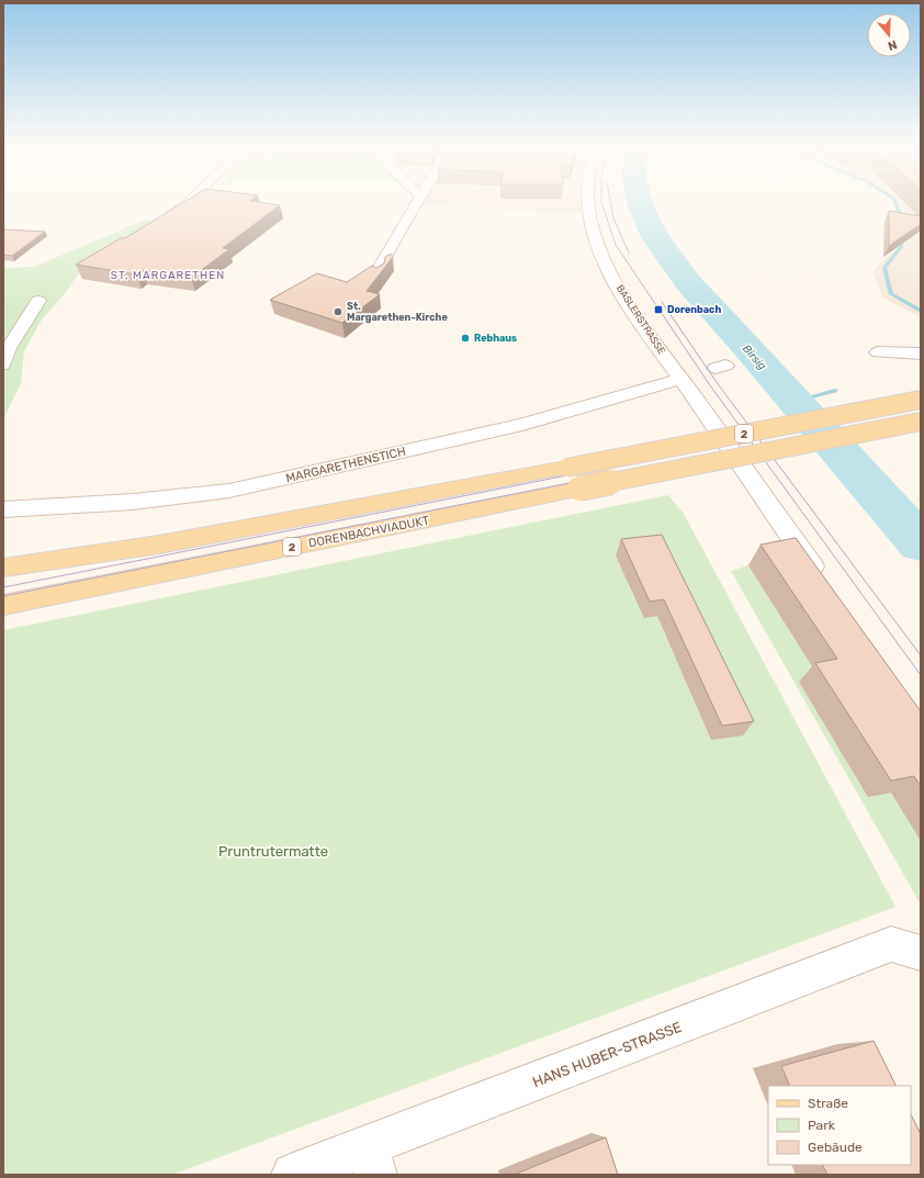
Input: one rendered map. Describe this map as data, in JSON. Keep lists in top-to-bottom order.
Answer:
{
  "streets": {
    "main road": [
      "BASLERSTRASSE",
      "2",
      "MARGARETHENSTICH",
      "DORENBACHVIADUKT",
      "HANS HUBER-STRASSE"
    ]
  },
  "crossings": [
    ["BASLERSTRASSE", "MARGARETHENSTICH"]
  ],
  "districts": ["ST. MARGARETHEN"],
  "water": ["Birsig"],
  "parks": ["Pruntrutermatte"],
  "places": {
    "transit": ["Dorenbach"],
    "other": ["St. Margarethen-Kirche", "Rebhaus"]
  },
  "legend": ["Straße", "Park", "Gebäude"],
  "north": "bottom"
}
